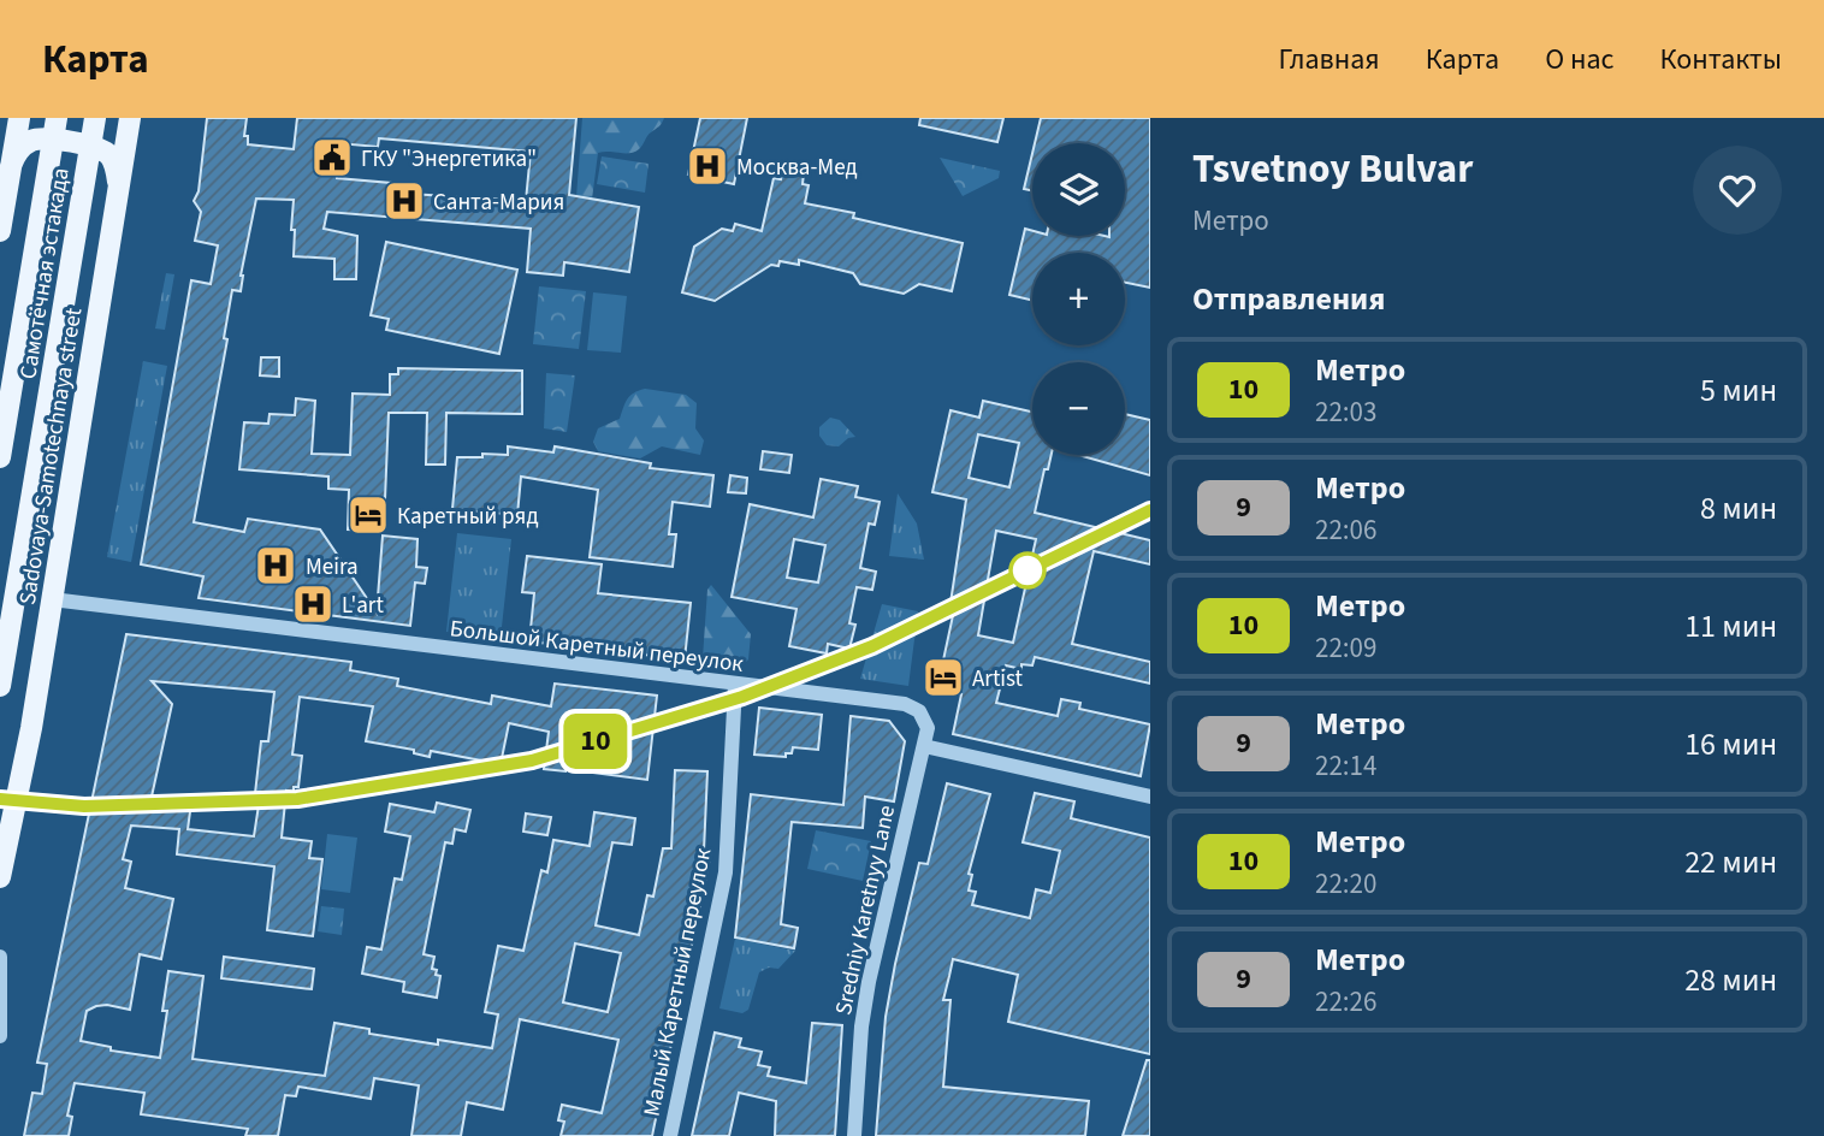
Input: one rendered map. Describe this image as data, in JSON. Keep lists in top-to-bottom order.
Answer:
{
  "streets": {
    "main road": ["Самотёчная эстакада", "Sadovaya-Samotechnaya street"],
    "street": ["Большой Каретный переулок", "Sredniy Karetnyy Lane", "Малый Каретный переулок"]
  },
  "crossings": [
    ["Sadovaya-Samotechnaya street", "Большой Каретный переулок"],
    ["Большой Каретный переулок", "Sredniy Karetnyy Lane"],
    ["Большой Каретный переулок", "Малый Каретный переулок"]
  ],
  "places": {
    "public building": ["ГКУ \"Энергетика\""],
    "hospital": [
      "Москва-Мед",
      "Санта-Мария",
      "Meira",
      "L'art"
    ],
    "hotel": ["Каретный ряд", "Artist"]
  },
  "lines": ["metro line 10"],
  "page": {
    "header": "Карта",
    "nav": [
      "Главная",
      "Карта",
      "О нас",
      "Контакты"
    ],
    "on_map": "10",
    "heading": [
      ["Tsvetnoy Bulvar", "Метро"],
      "Отправления"
    ],
    "map_buttons": ["+", "−"],
    "list": [
      {
        "mark": "10",
        "name": "Метро",
        "note": "22:03",
        "value": "5 мин"
      },
      {
        "mark": "9",
        "name": "Метро",
        "note": "22:06",
        "value": "8 мин"
      },
      {
        "mark": "10",
        "name": "Метро",
        "note": "22:09",
        "value": "11 мин"
      },
      {
        "mark": "9",
        "name": "Метро",
        "note": "22:14",
        "value": "16 мин"
      },
      {
        "mark": "10",
        "name": "Метро",
        "note": "22:20",
        "value": "22 мин"
      },
      {
        "mark": "9",
        "name": "Метро",
        "note": "22:26",
        "value": "28 мин"
      }
    ]
  }
}
